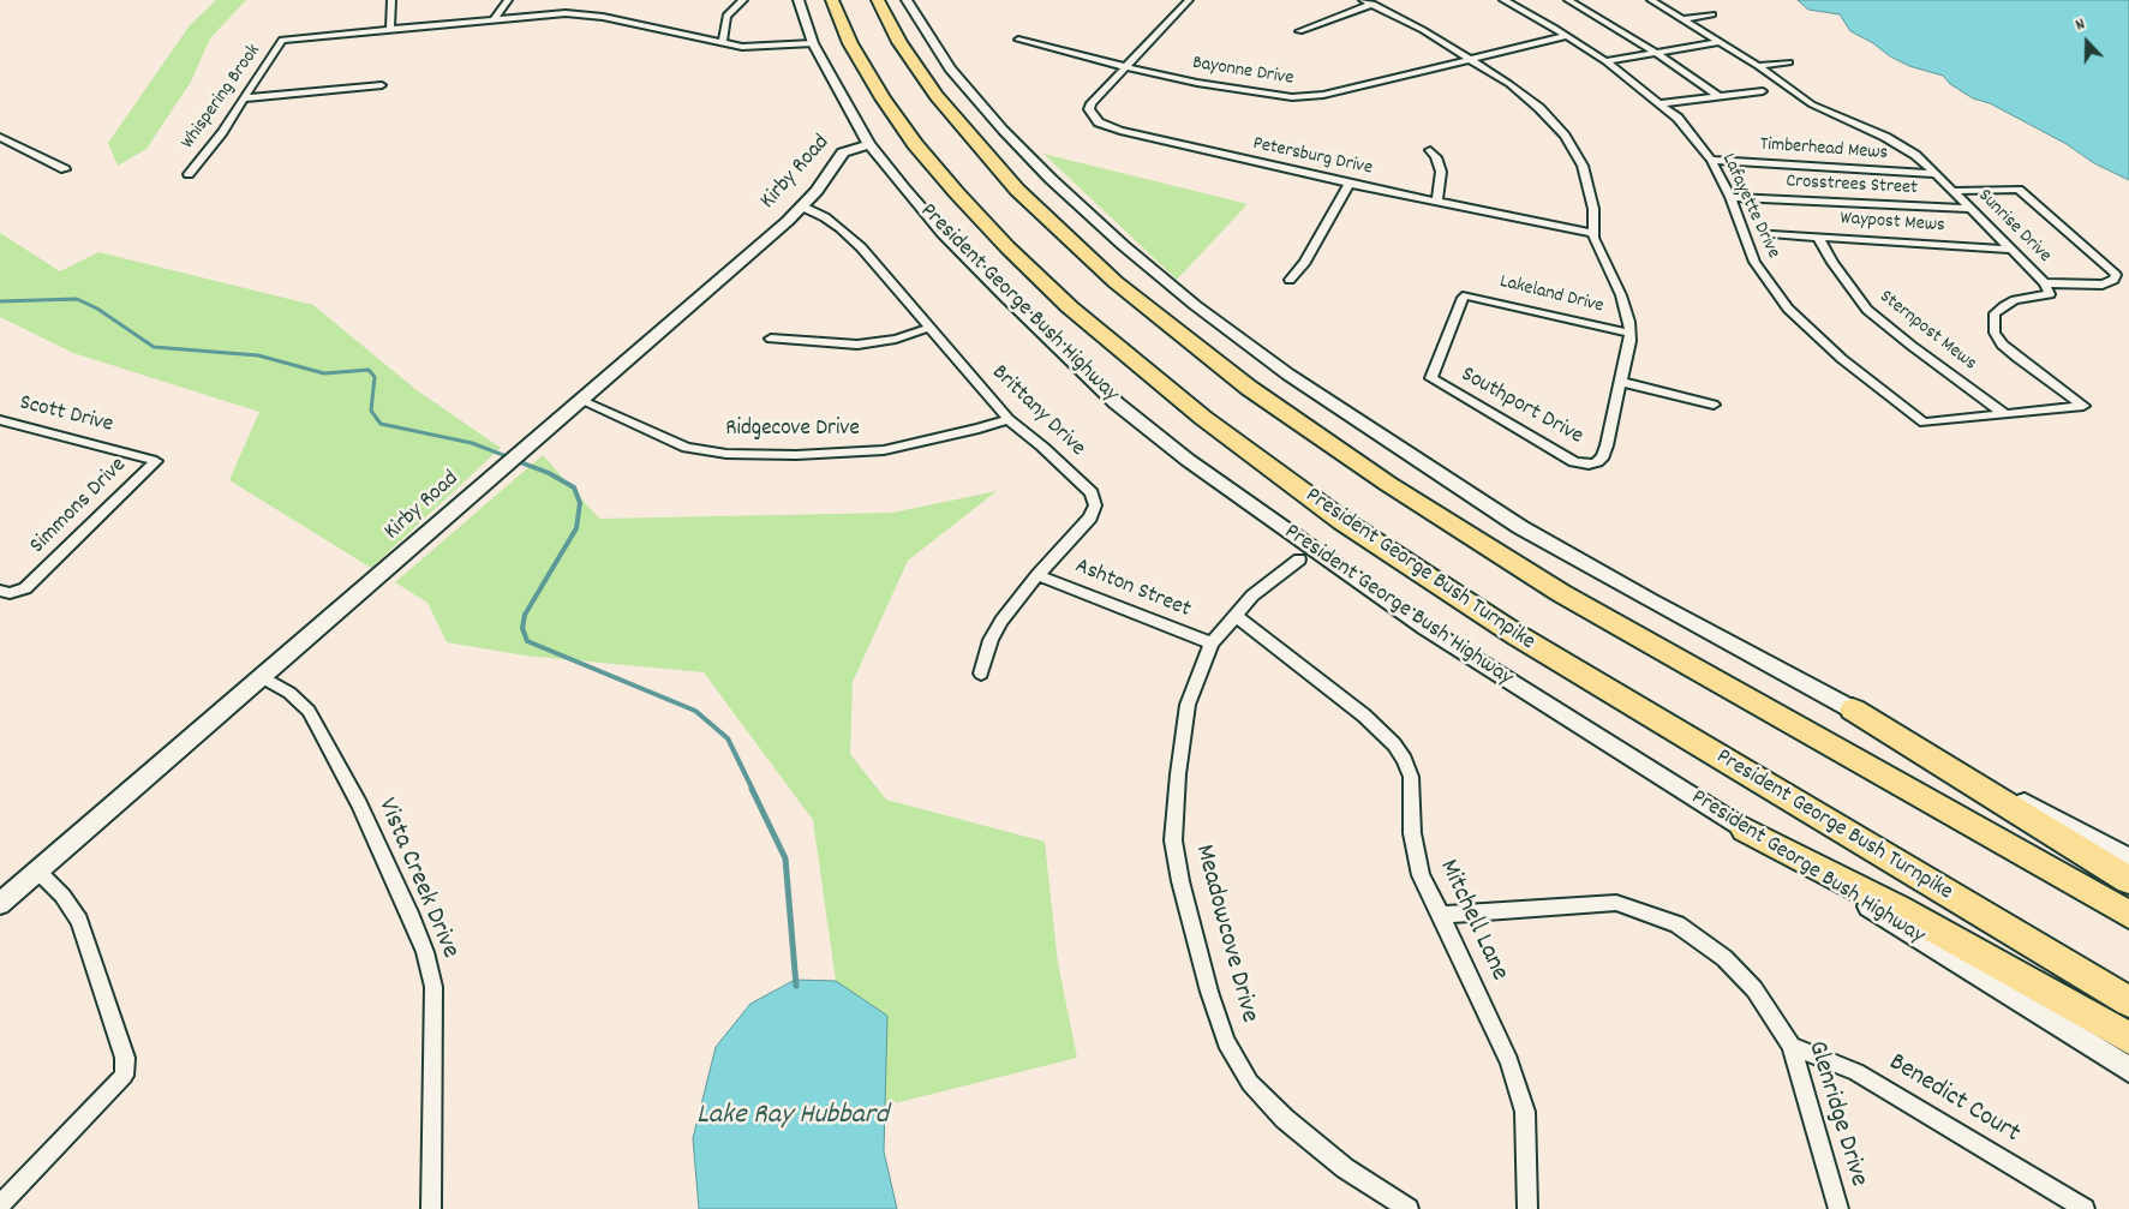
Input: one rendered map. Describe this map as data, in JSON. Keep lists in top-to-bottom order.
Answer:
{
  "streets": {
    "highway": ["President George Bush Turnpike"],
    "main road": ["Kirby Road", "President George Bush Highway"],
    "street": [
      "Bayonne Drive",
      "Whispering Brook",
      "Timberhead Mews",
      "Petersburg Drive",
      "Crosstrees Street",
      "Lafayette Drive",
      "Waypost Mews",
      "Sunrise Drive",
      "Lakeland Drive",
      "Sternpost Mews",
      "Southport Drive",
      "Brittany Drive",
      "Scott Drive",
      "Ridgecove Drive",
      "Simmons Drive",
      "Ashton Street",
      "Vista Creek Drive",
      "Mitchell Lane",
      "Meadowcove Drive",
      "Benedict Court",
      "Glenridge Drive"
    ]
  },
  "crossings": [
    ["Bayonne Drive", "Petersburg Drive"],
    ["Bayonne Drive", "Lafayette Drive"],
    ["Timberhead Mews", "Lafayette Drive"],
    ["Timberhead Mews", "Sunrise Drive"],
    ["Kirby Road", "President George Bush Highway"],
    ["Kirby Road", "Brittany Drive"],
    ["Kirby Road", "Ridgecove Drive"],
    ["Kirby Road", "Vista Creek Drive"],
    ["Crosstrees Street", "Lafayette Drive"],
    ["Crosstrees Street", "Sunrise Drive"],
    ["Lafayette Drive", "Sunrise Drive"],
    ["Waypost Mews", "Sunrise Drive"],
    ["Waypost Mews", "Sternpost Mews"],
    ["Sunrise Drive", "Sternpost Mews"],
    ["Lakeland Drive", "Southport Drive"],
    ["Brittany Drive", "Ridgecove Drive"],
    ["Brittany Drive", "Ashton Street"],
    ["Scott Drive", "Simmons Drive"],
    ["Ashton Street", "Meadowcove Drive"],
    ["Mitchell Lane", "Meadowcove Drive"],
    ["Mitchell Lane", "Glenridge Drive"],
    ["Benedict Court", "Glenridge Drive"]
  ],
  "water": ["Lake Ray Hubbard"],
  "north": "top"
}
